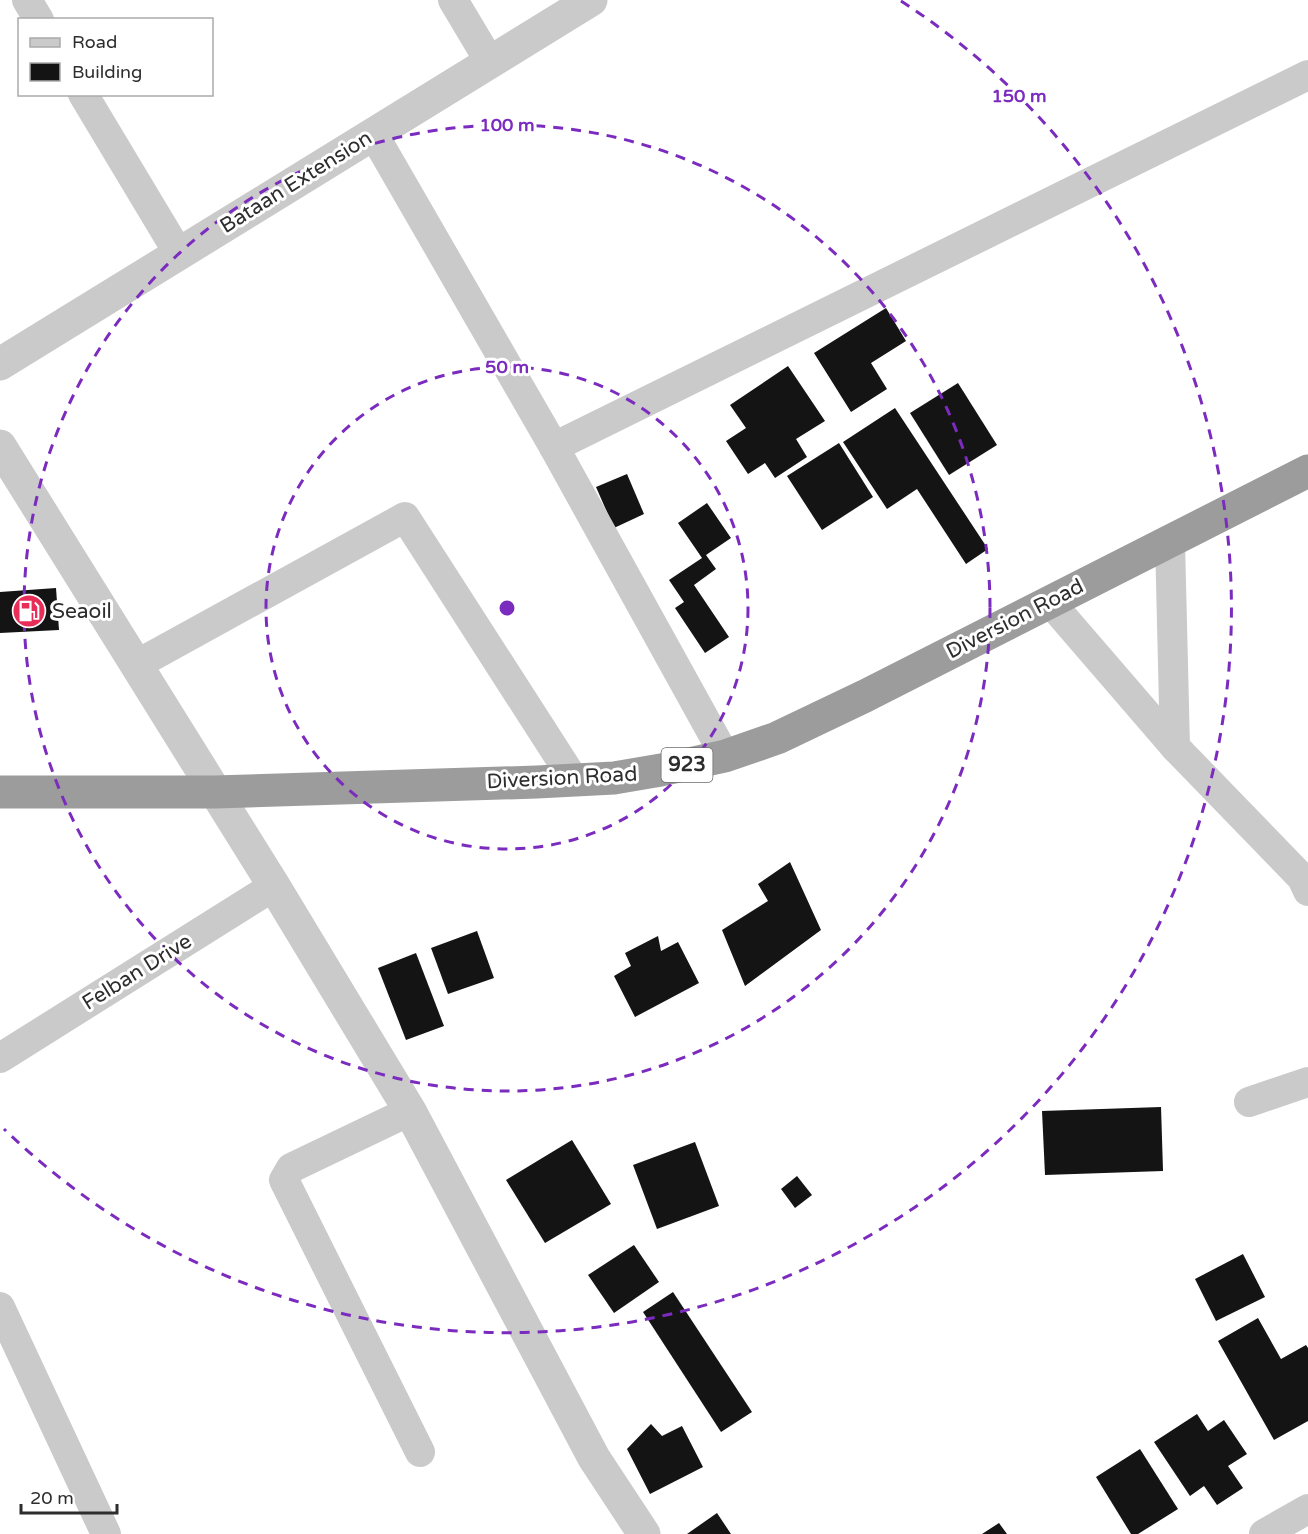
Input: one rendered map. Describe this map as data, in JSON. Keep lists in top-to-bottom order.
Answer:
{
  "streets": {
    "highway": ["Diversion Road", "923"],
    "street": ["Bataan Extension", "Felban Drive"]
  },
  "places": {
    "fuel station": ["Seaoil"]
  },
  "legend": ["Road", "Building"],
  "scale_bar": "20 m",
  "rings": ["150 m", "100 m", "50 m"]
}
